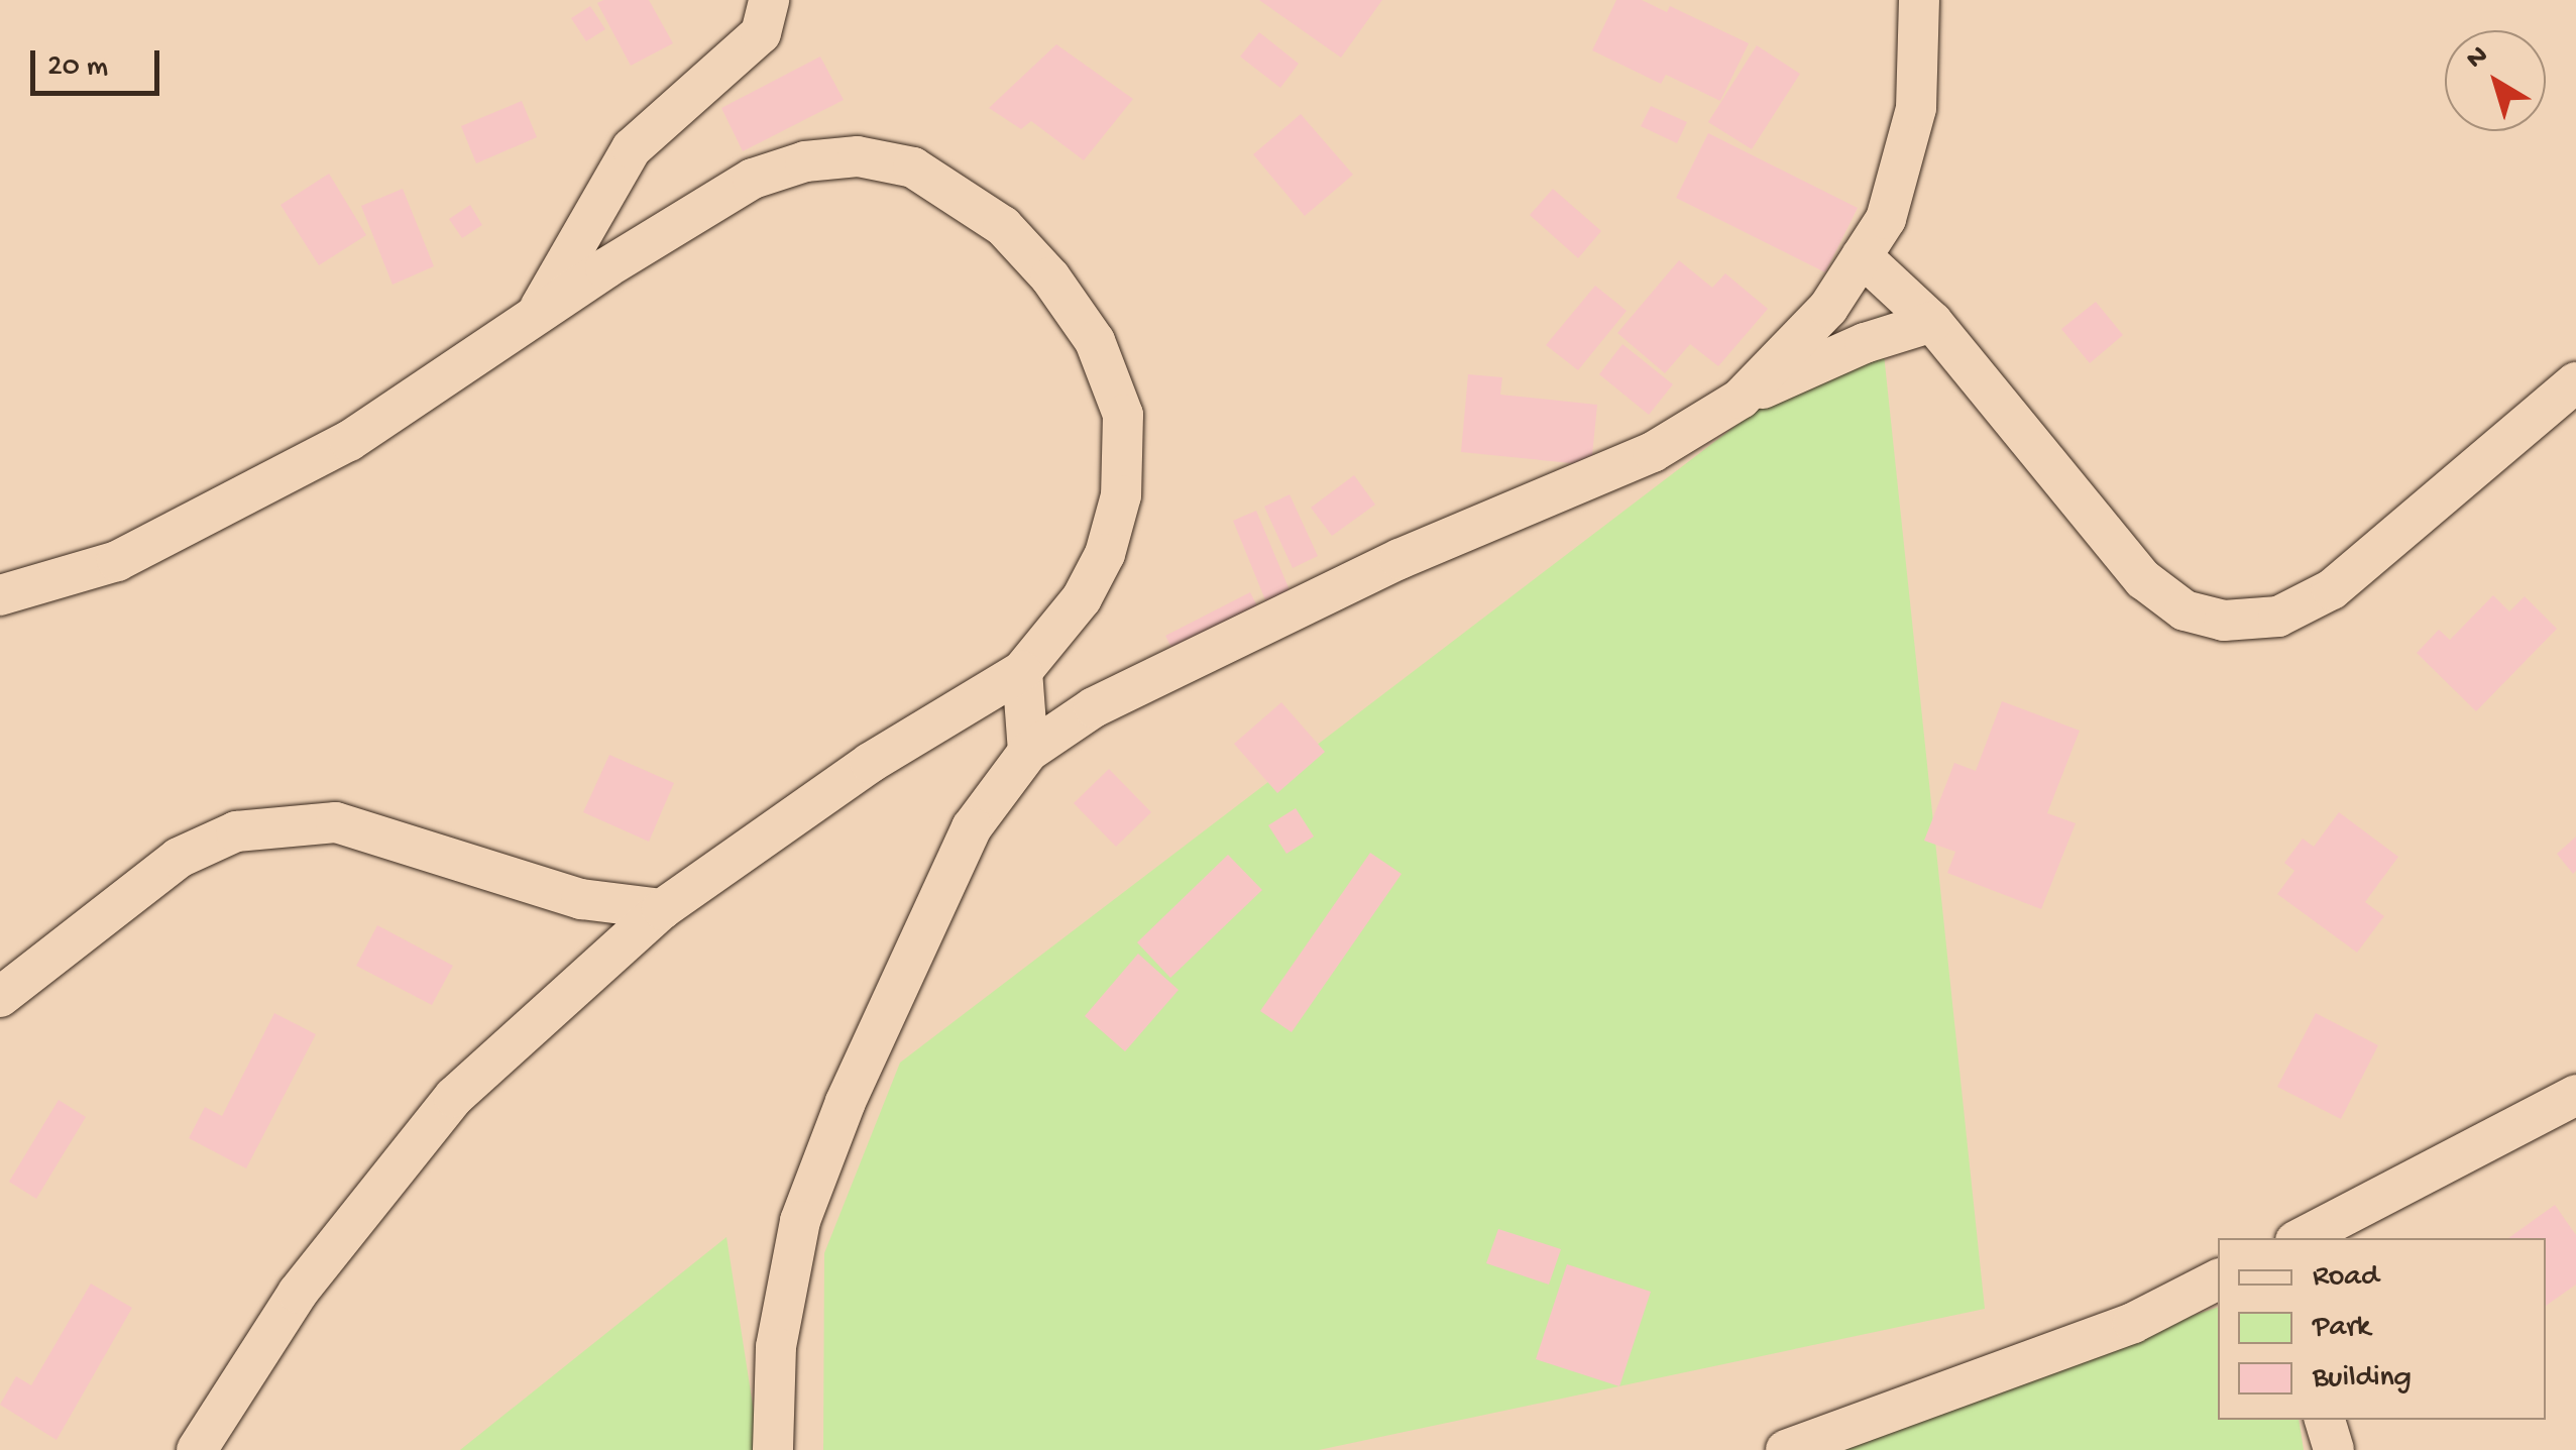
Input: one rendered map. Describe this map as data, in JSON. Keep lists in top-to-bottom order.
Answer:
{
  "legend": ["Road", "Park", "Building"],
  "scale_bar": "20 m",
  "north": "top left"
}
